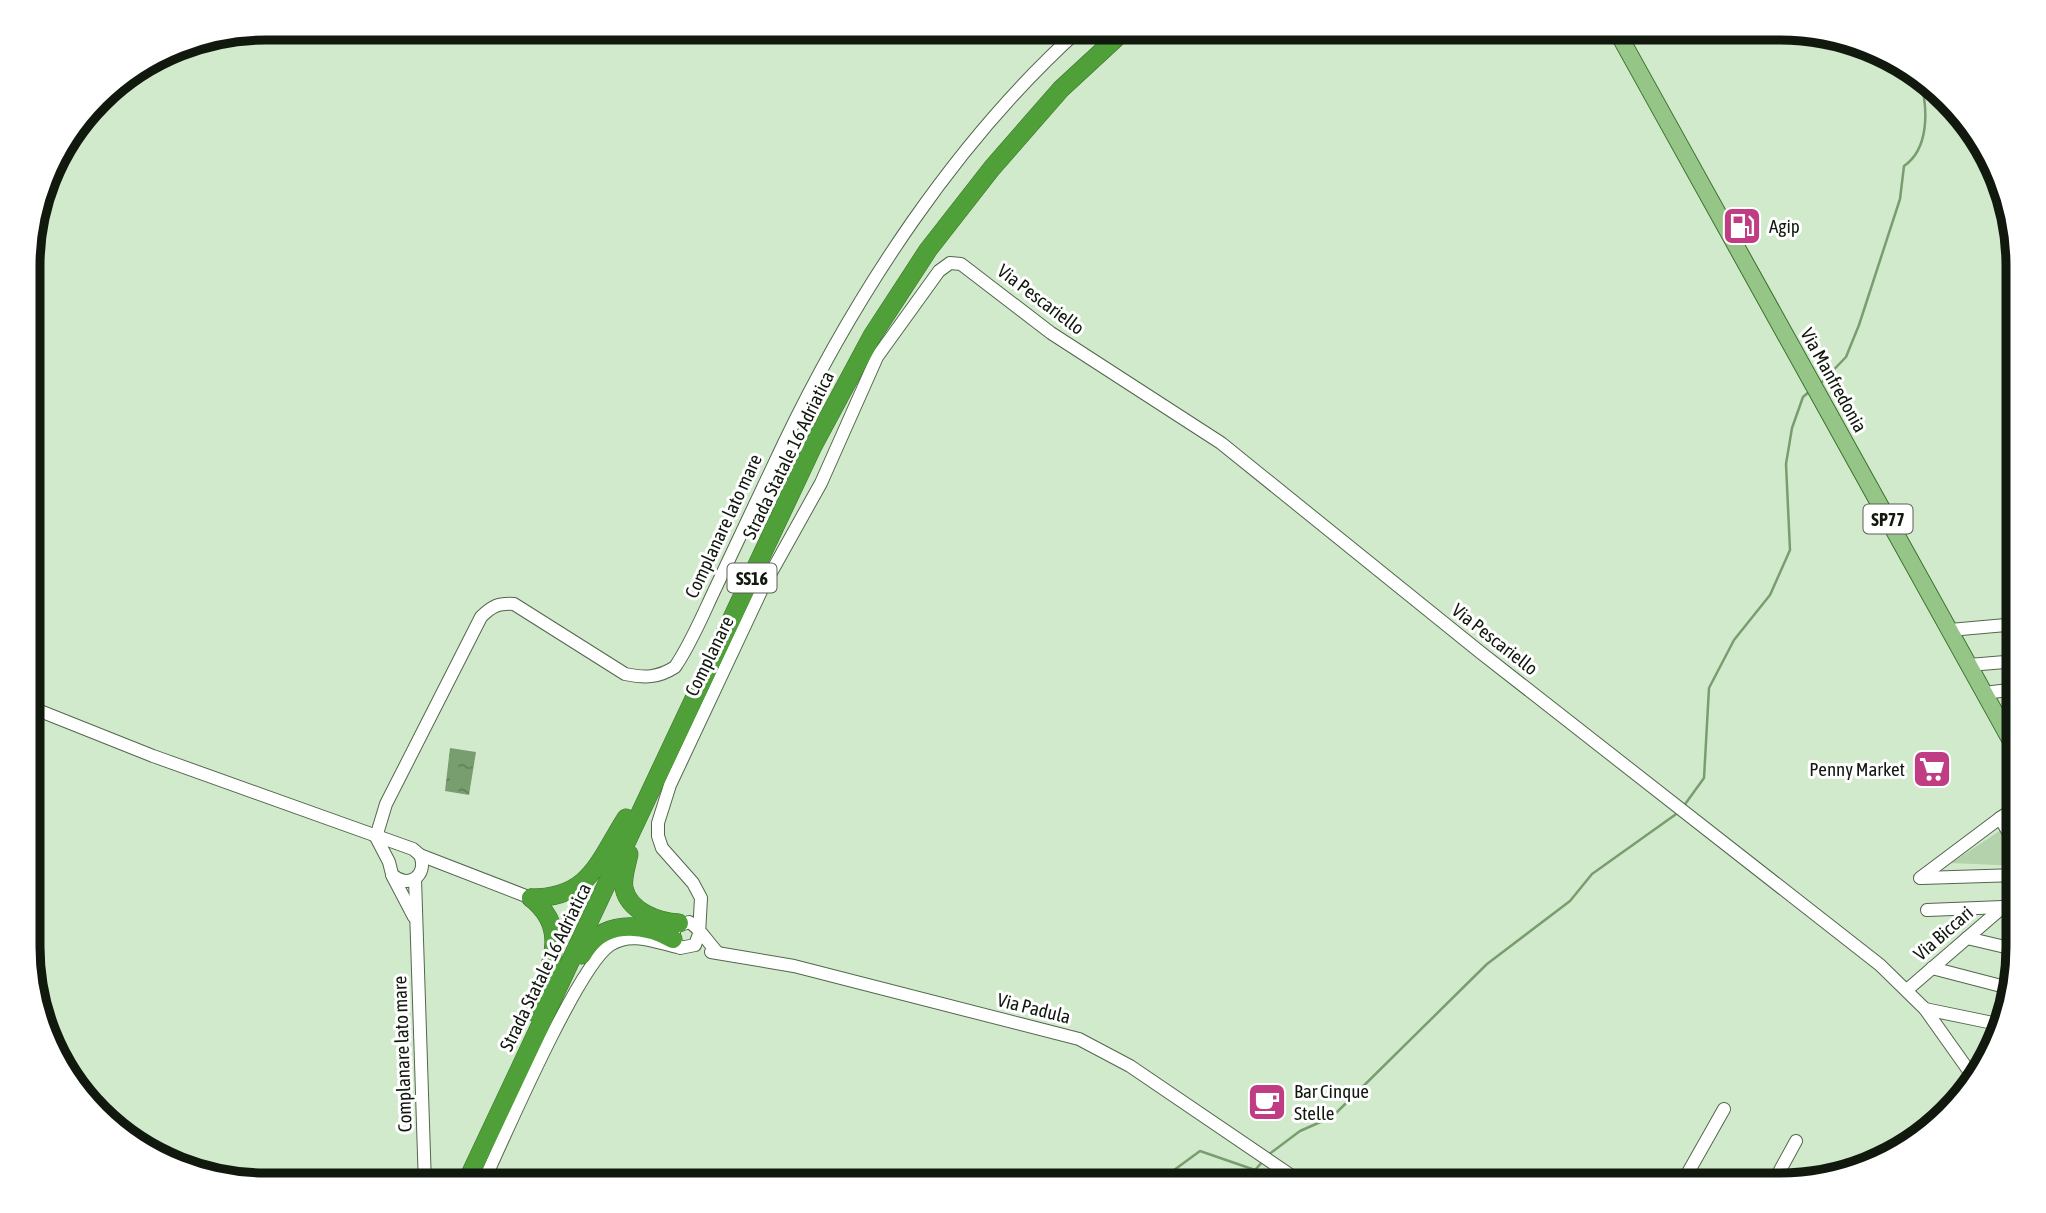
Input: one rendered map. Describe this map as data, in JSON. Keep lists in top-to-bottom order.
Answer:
{
  "streets": {
    "highway": ["Strada Statale 16 Adriatica", "SS16"],
    "main road": ["Via Manfredonia", "SP77"],
    "street": [
      "Via Pescariello",
      "Complanare lato mare",
      "Complanare",
      "Via Biccari",
      "Via Padula"
    ]
  },
  "crossings": [
    ["Via Pescariello", "Complanare"],
    ["Via Pescariello", "Via Biccari"]
  ],
  "places": {
    "fuel station": ["Agip"],
    "supermarket": ["Penny Market"],
    "cafe": ["Bar Cinque Stelle"]
  }
}
